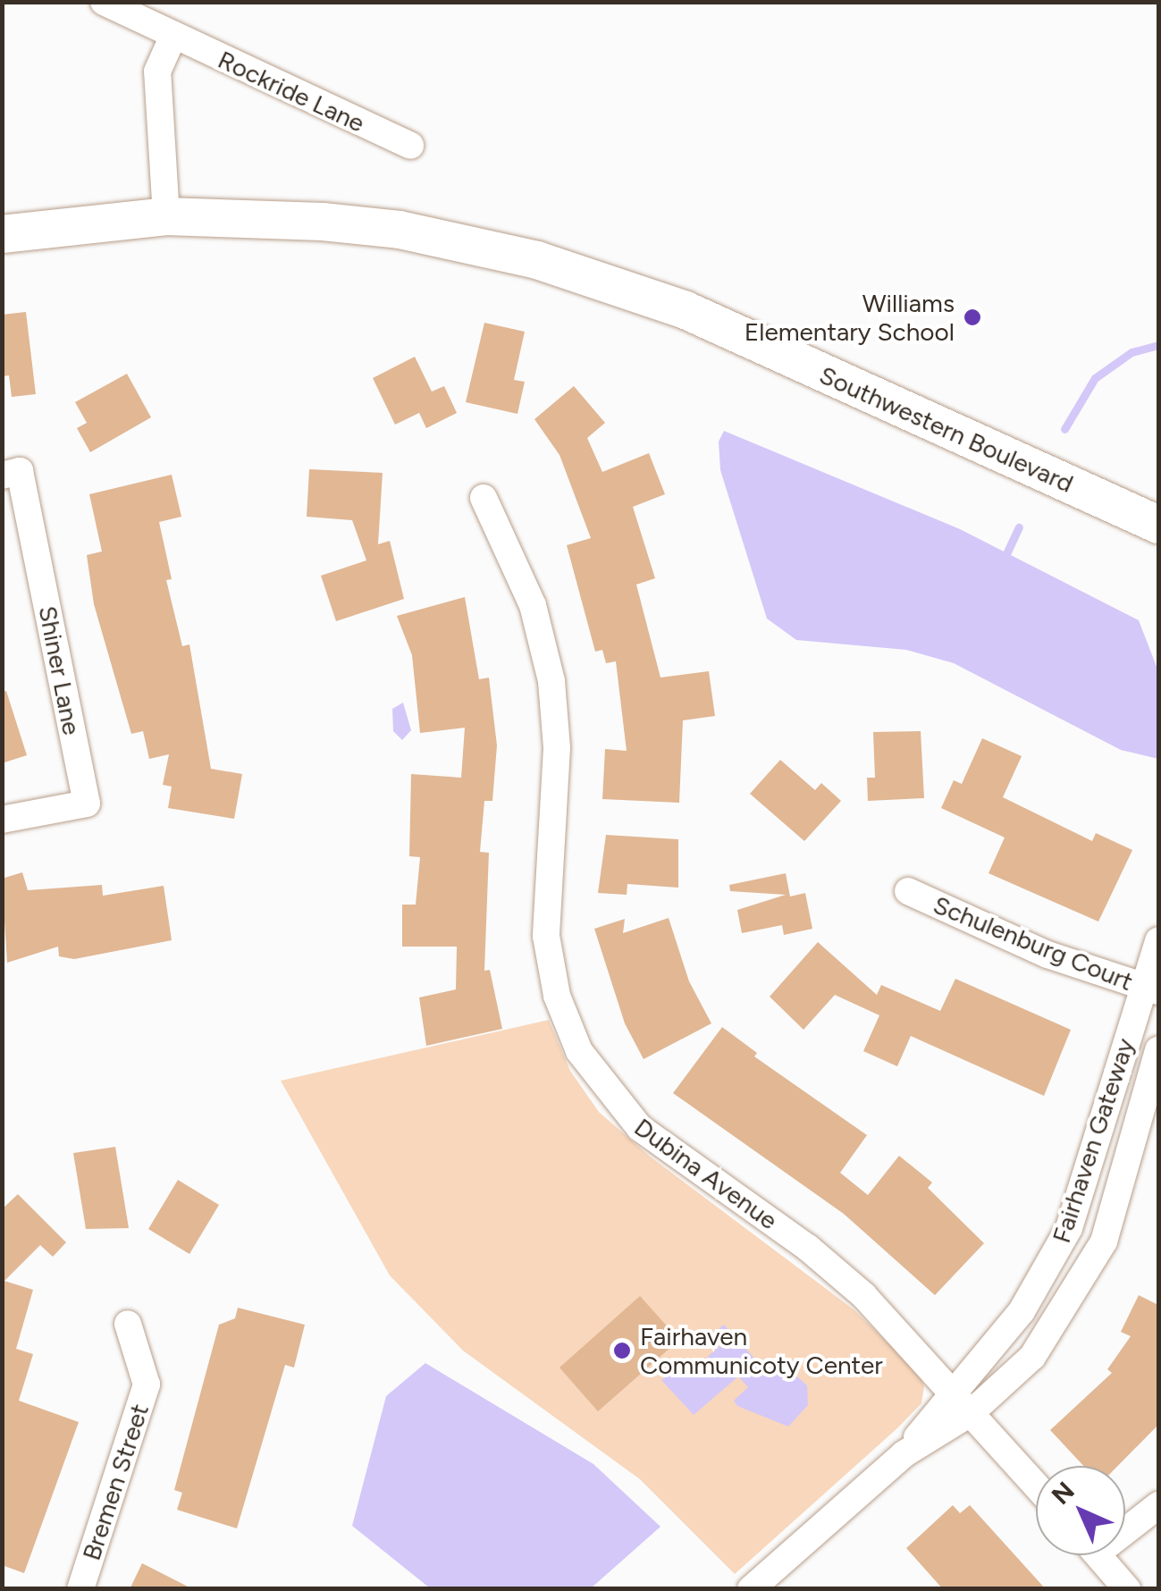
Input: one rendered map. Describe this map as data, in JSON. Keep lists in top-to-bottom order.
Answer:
{
  "streets": {
    "street": [
      "Rockride Lane",
      "Southwestern Boulevard",
      "Shiner Lane",
      "Schulenburg Court",
      "Fairhaven Gateway",
      "Dubina Avenue",
      "Bremen Street"
    ]
  },
  "crossings": [
    ["Schulenburg Court", "Fairhaven Gateway"],
    ["Fairhaven Gateway", "Dubina Avenue"]
  ],
  "places": ["Williams Elementary School", "Fairhaven Communicoty Center"],
  "north": "top left"
}
